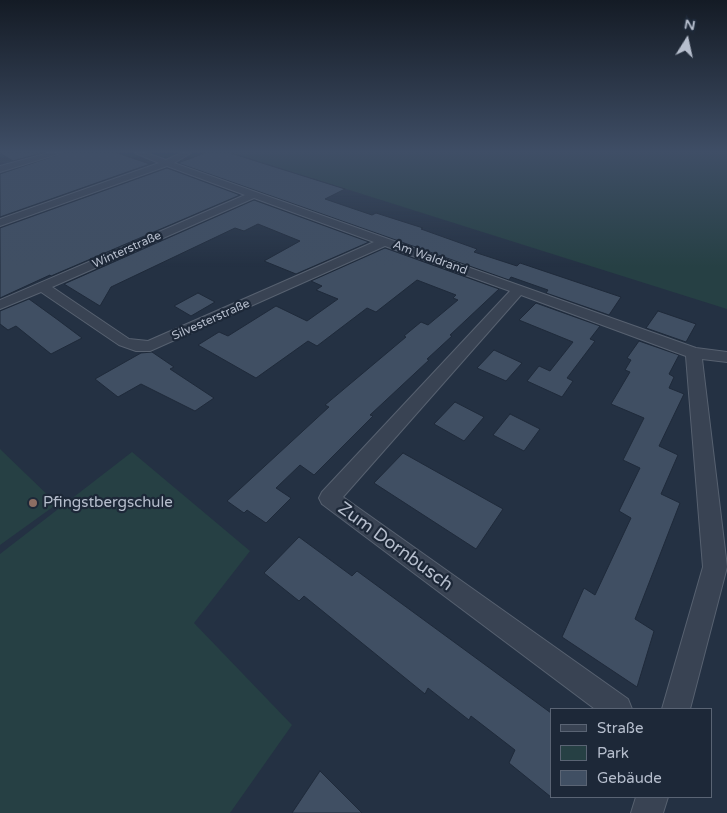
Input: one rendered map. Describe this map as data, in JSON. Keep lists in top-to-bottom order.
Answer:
{
  "streets": {
    "street": [
      "Winterstraße",
      "Am Waldrand",
      "Silvesterstraße",
      "Zum Dornbusch"
    ]
  },
  "crossings": [
    ["Winterstraße", "Am Waldrand"],
    ["Winterstraße", "Silvesterstraße"],
    ["Am Waldrand", "Silvesterstraße"],
    ["Am Waldrand", "Zum Dornbusch"]
  ],
  "places": ["Pfingstbergschule"],
  "legend": ["Straße", "Park", "Gebäude"],
  "north": "top"
}
